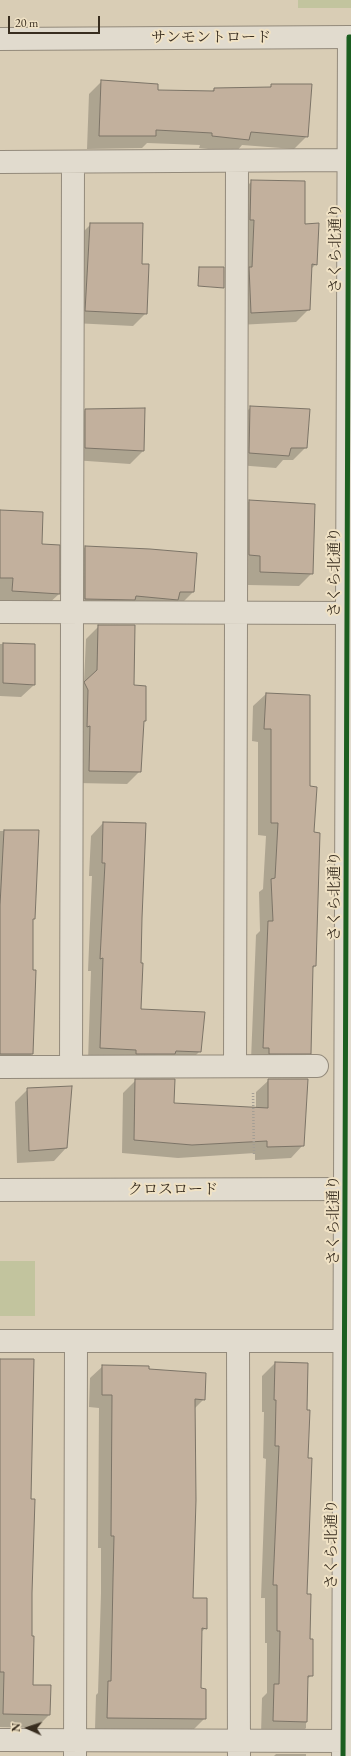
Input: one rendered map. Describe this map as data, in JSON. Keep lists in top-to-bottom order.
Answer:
{
  "streets": {
    "street": ["サンモントロード", "さくら北通り", "クロスロード"]
  },
  "crossings": [
    ["サンモントロード", "さくら北通り"],
    ["さくら北通り", "クロスロード"]
  ],
  "scale_bar": "20 m",
  "north": "left"
}
